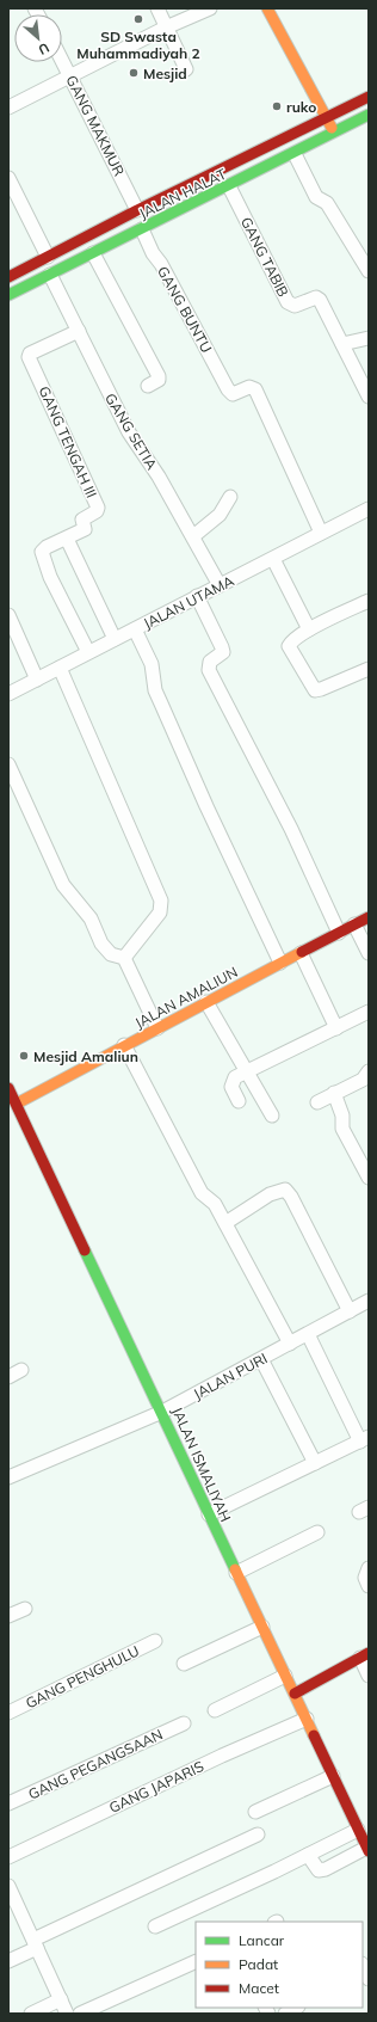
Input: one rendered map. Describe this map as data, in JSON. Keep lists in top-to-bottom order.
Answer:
{
  "streets": {
    "street": [
      "GANG MAKMUR",
      "JALAN HALAT",
      "GANG TABIB",
      "GANG BUNTU",
      "GANG SETIA",
      "GANG TENGAH III",
      "JALAN UTAMA",
      "JALAN AMALIUN",
      "JALAN PURI",
      "JALAN ISMALIYAH",
      "GANG PENGHULU",
      "GANG PEGANGSAAN",
      "GANG JAPARIS"
    ]
  },
  "crossings": [
    ["GANG MAKMUR", "JALAN HALAT"],
    ["JALAN HALAT", "GANG TABIB"],
    ["JALAN HALAT", "GANG BUNTU"],
    ["JALAN HALAT", "GANG SETIA"],
    ["GANG BUNTU", "JALAN UTAMA"],
    ["GANG SETIA", "GANG TENGAH III"],
    ["GANG SETIA", "JALAN UTAMA"],
    ["GANG TENGAH III", "JALAN UTAMA"],
    ["JALAN AMALIUN", "JALAN ISMALIYAH"],
    ["JALAN PURI", "JALAN ISMALIYAH"],
    ["JALAN ISMALIYAH", "GANG JAPARIS"]
  ],
  "places": [
    "SD Swasta Muhammadiyah 2",
    "Mesjid",
    "ruko",
    "Mesjid Amaliun"
  ],
  "legend": ["Lancar", "Padat", "Macet"],
  "north": "bottom right"
}
